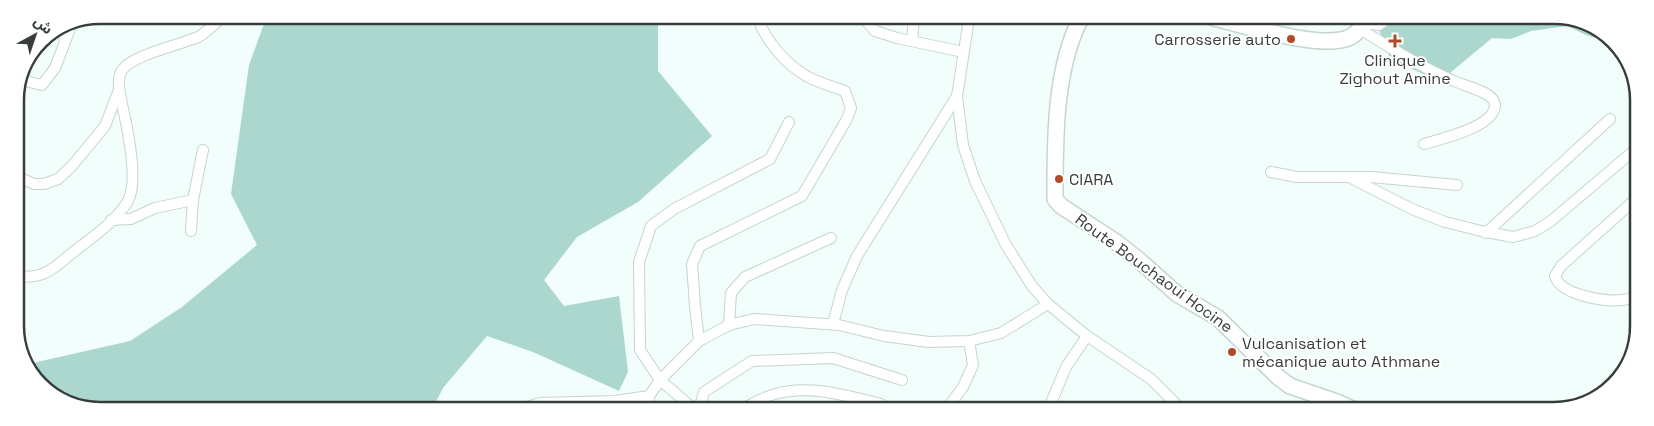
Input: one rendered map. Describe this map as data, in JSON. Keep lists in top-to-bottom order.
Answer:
{
  "streets": {
    "street": ["Route Bouchaoui Hocine"]
  },
  "places": {
    "other": ["Carrosserie auto", "CIARA", "Vulcanisation et mécanique auto Athmane"],
    "health": ["Clinique Zighout Amine"]
  },
  "north": "top right"
}
